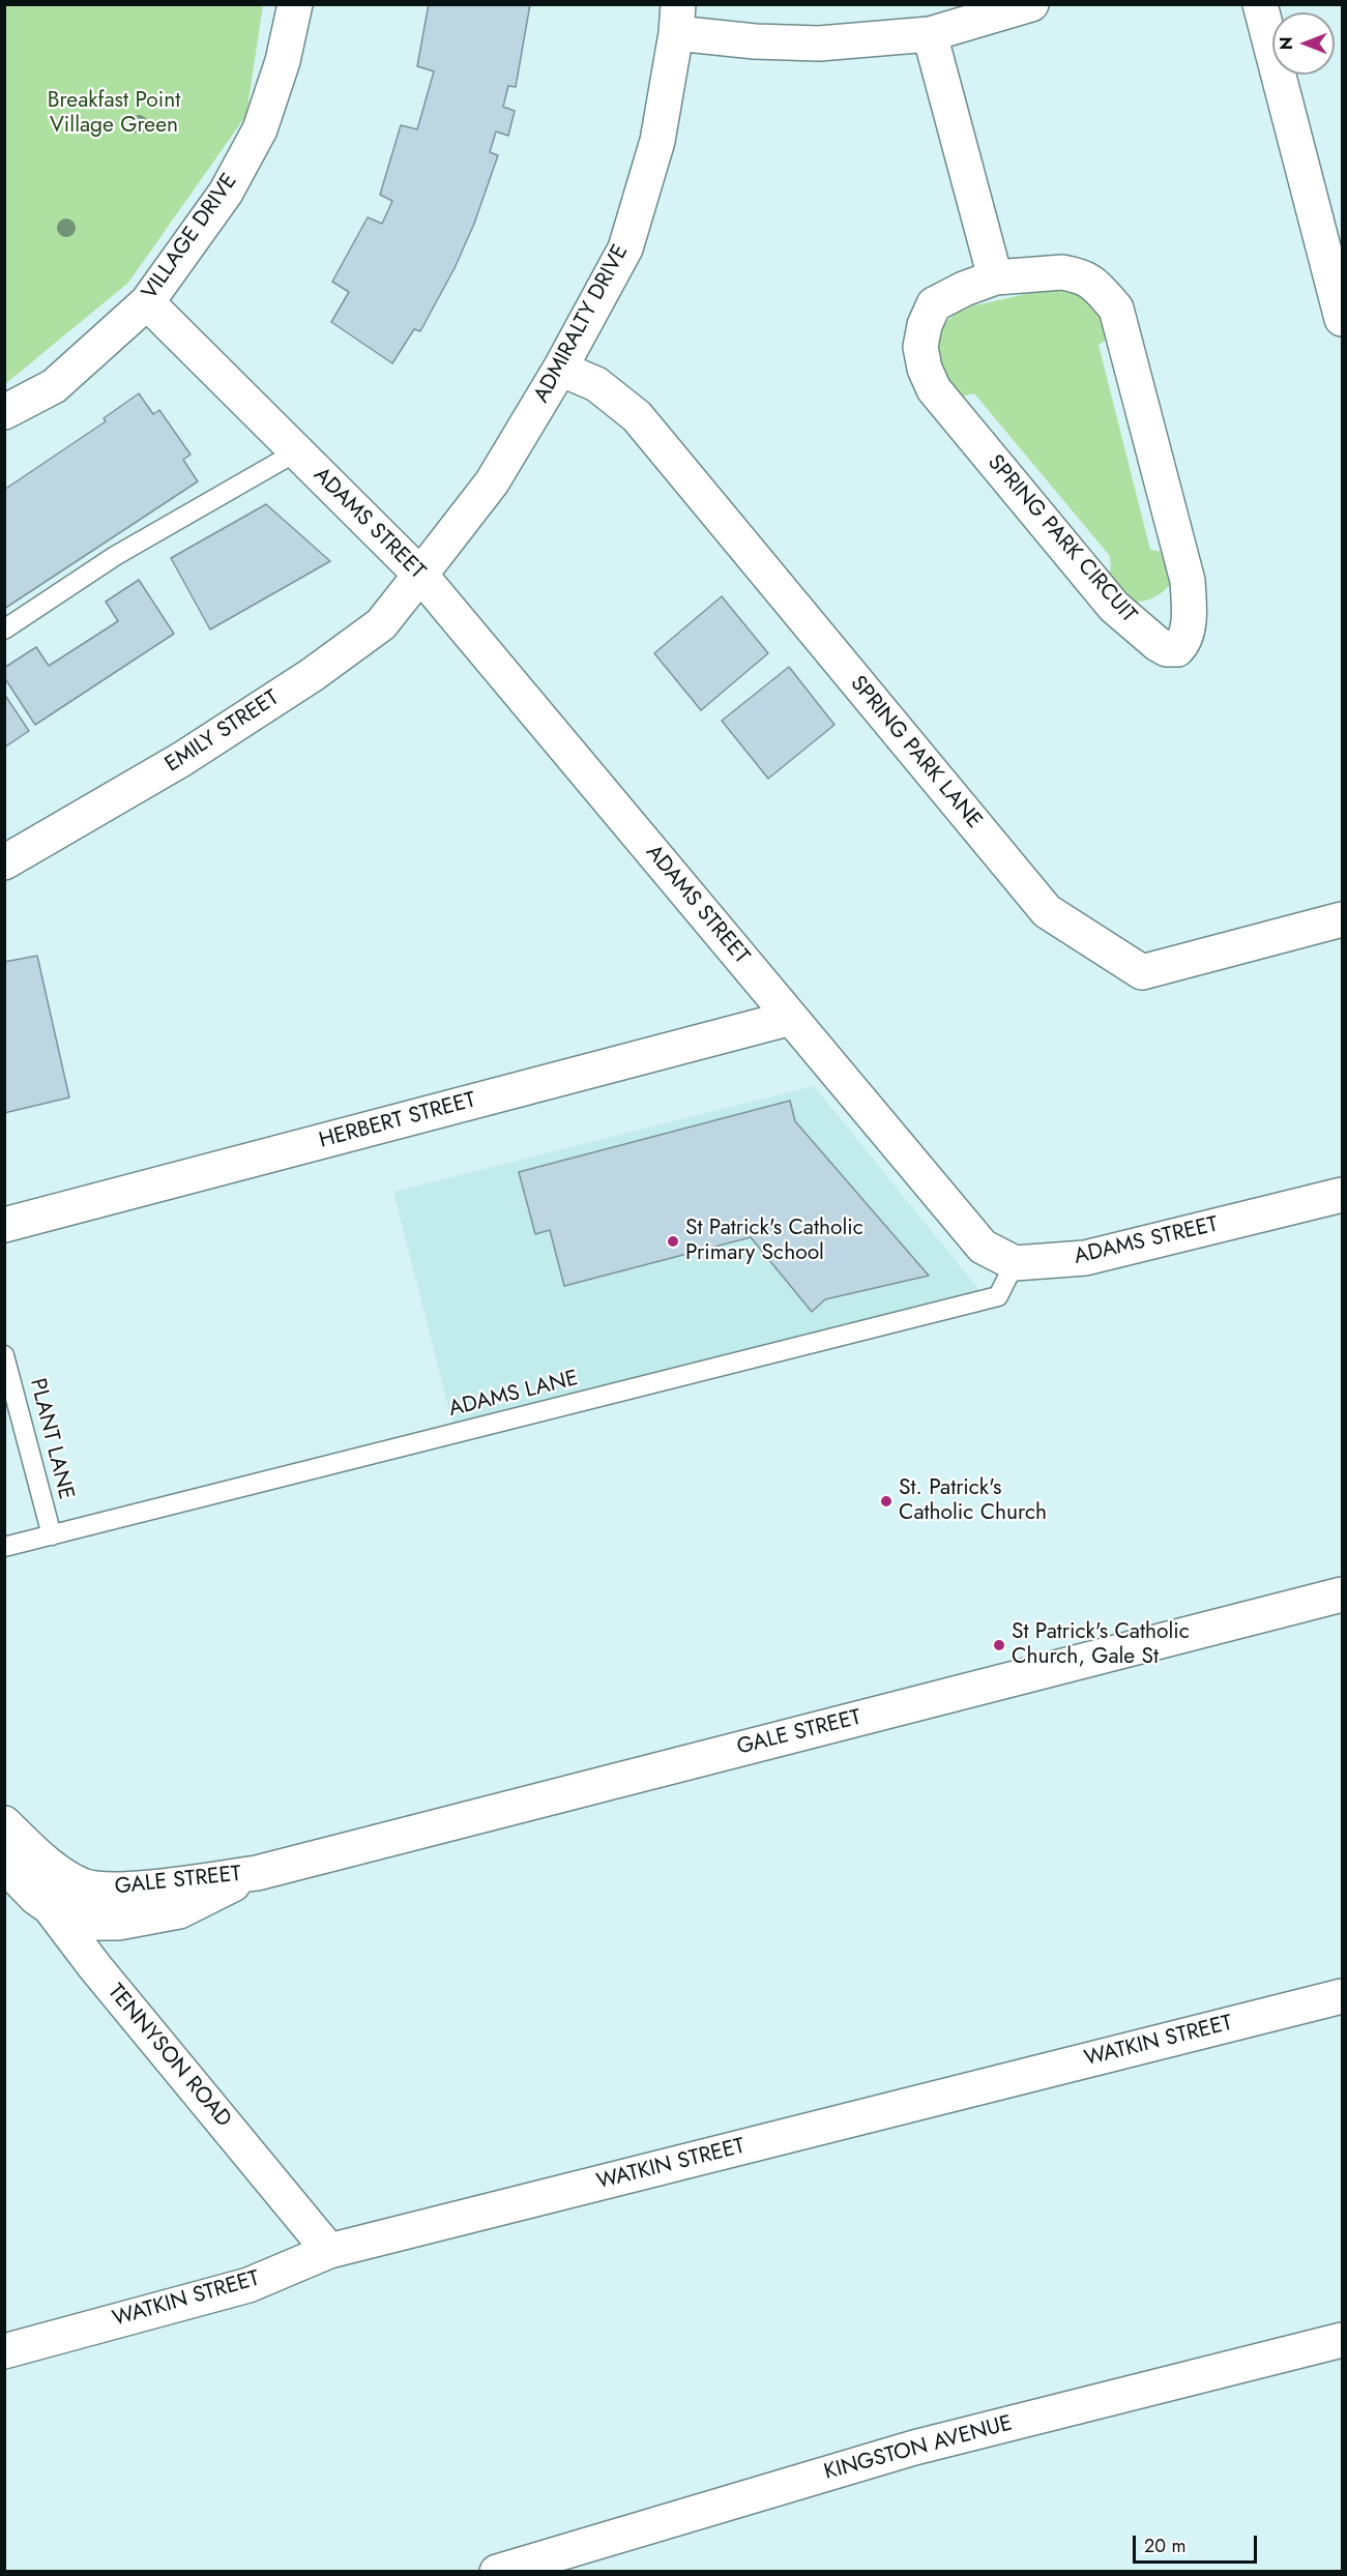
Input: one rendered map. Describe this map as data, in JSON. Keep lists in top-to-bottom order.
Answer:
{
  "streets": {
    "street": [
      "VILLAGE DRIVE",
      "ADMIRALTY DRIVE",
      "ADAMS STREET",
      "SPRING PARK CIRCUIT",
      "EMILY STREET",
      "SPRING PARK LANE",
      "HERBERT STREET",
      "GALE STREET",
      "WATKIN STREET",
      "TENNYSON ROAD",
      "KINGSTON AVENUE"
    ],
    "lane": ["ADAMS LANE", "PLANT LANE"]
  },
  "crossings": [
    ["VILLAGE DRIVE", "ADAMS STREET"],
    ["ADMIRALTY DRIVE", "ADAMS STREET"],
    ["ADMIRALTY DRIVE", "EMILY STREET"],
    ["ADMIRALTY DRIVE", "SPRING PARK LANE"],
    ["ADAMS STREET", "EMILY STREET"],
    ["ADAMS STREET", "HERBERT STREET"],
    ["ADAMS STREET", "ADAMS LANE"],
    ["ADAMS LANE", "PLANT LANE"],
    ["GALE STREET", "TENNYSON ROAD"],
    ["WATKIN STREET", "TENNYSON ROAD"]
  ],
  "parks": ["Breakfast Point Village Green"],
  "places": ["St Patrick's Catholic Primary School", "St. Patrick's Catholic Church", "St Patrick's Catholic Church, Gale St"],
  "scale_bar": "20 m",
  "north": "left"
}
